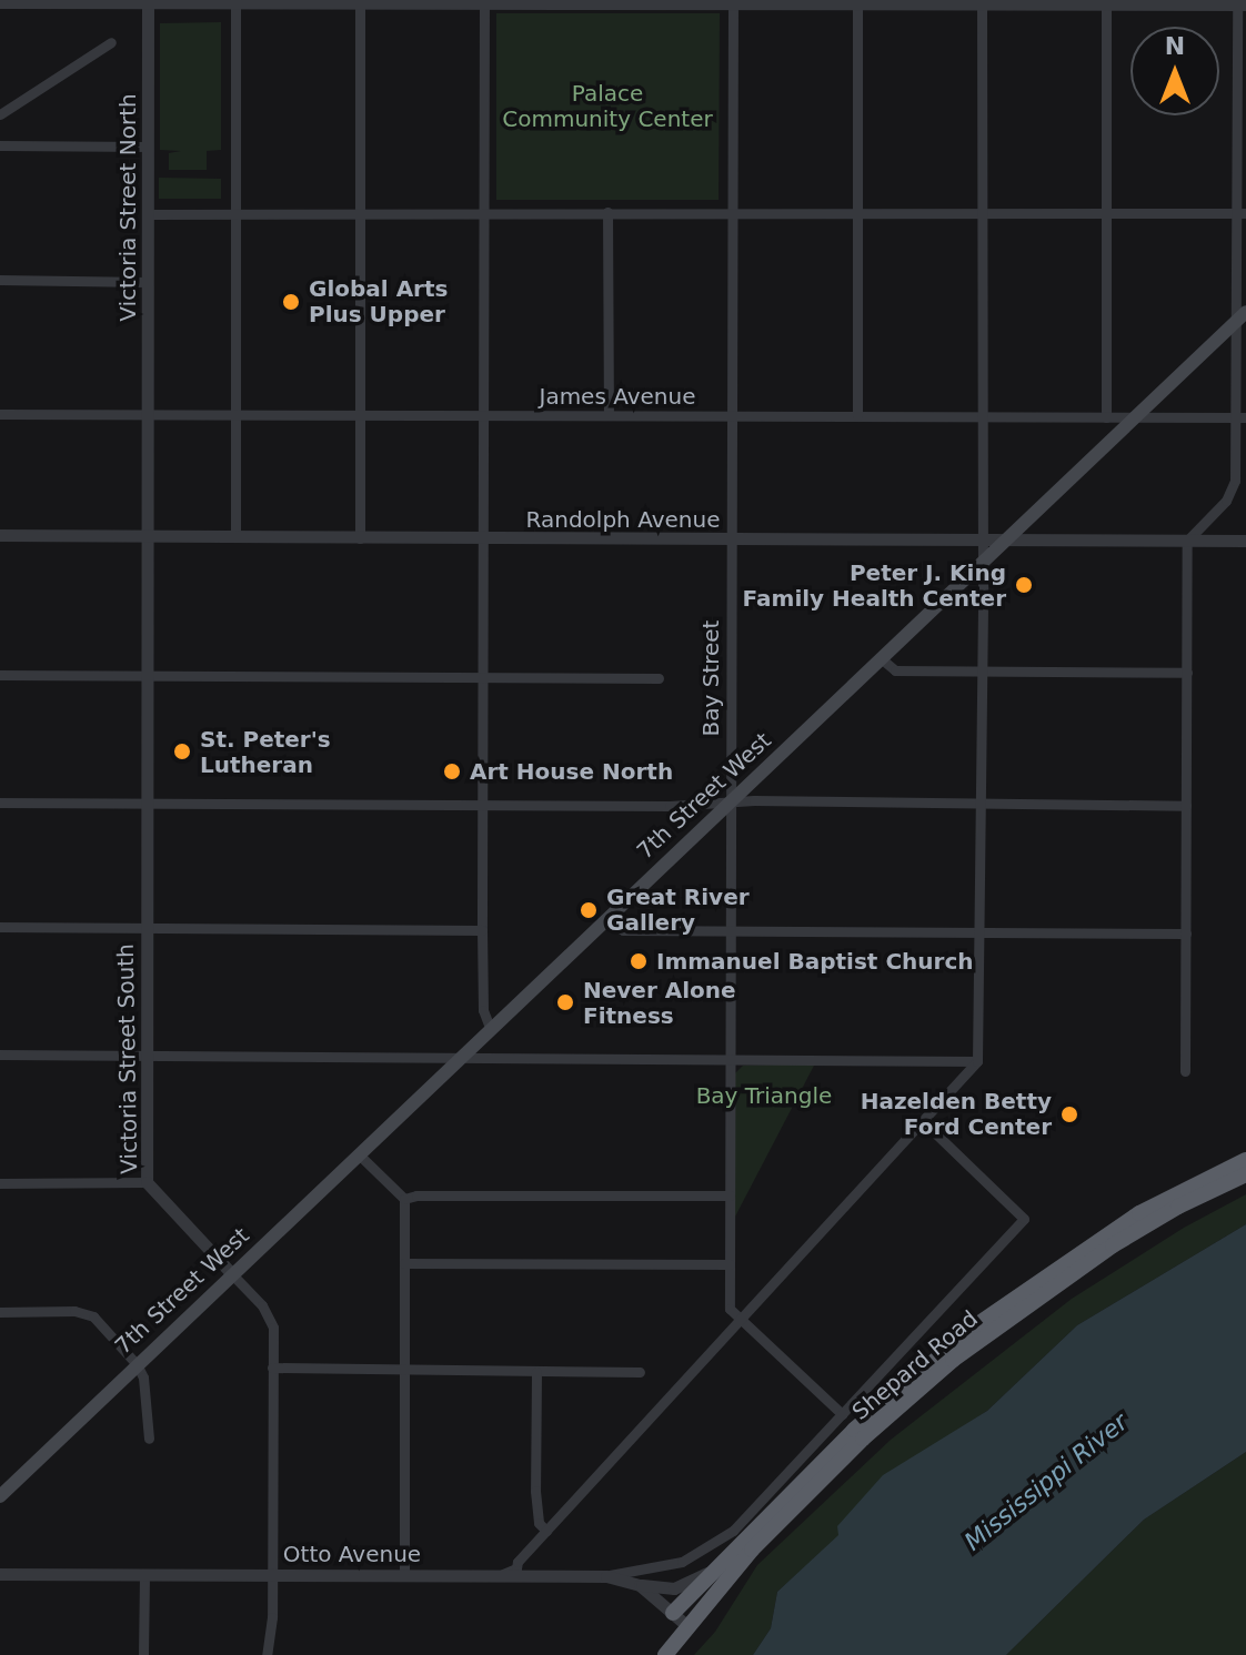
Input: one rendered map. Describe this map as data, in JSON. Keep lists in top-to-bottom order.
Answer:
{
  "streets": {
    "highway": ["Shepard Road"],
    "main road": ["7th Street West"],
    "street": [
      "Victoria Street North",
      "James Avenue",
      "Randolph Avenue",
      "Bay Street",
      "Victoria Street South",
      "Otto Avenue"
    ]
  },
  "crossings": [
    ["Victoria Street North", "James Avenue"],
    ["Victoria Street North", "Victoria Street South"],
    ["James Avenue", "Bay Street"],
    ["James Avenue", "7th Street West"],
    ["James Avenue", "Victoria Street South"],
    ["Randolph Avenue", "Bay Street"],
    ["Randolph Avenue", "7th Street West"],
    ["Randolph Avenue", "Victoria Street South"],
    ["Bay Street", "7th Street West"],
    ["7th Street West", "Victoria Street South"],
    ["Victoria Street South", "Otto Avenue"],
    ["Shepard Road", "Otto Avenue"]
  ],
  "water": ["Mississippi River"],
  "parks": ["Palace Community Center", "Bay Triangle"],
  "places": [
    "Global Arts Plus Upper",
    "Peter J. King Family Health Center",
    "St. Peter's Lutheran",
    "Art House North",
    "Great River Gallery",
    "Immanuel Baptist Church",
    "Never Alone Fitness",
    "Hazelden Betty Ford Center"
  ],
  "north": "top"
}
